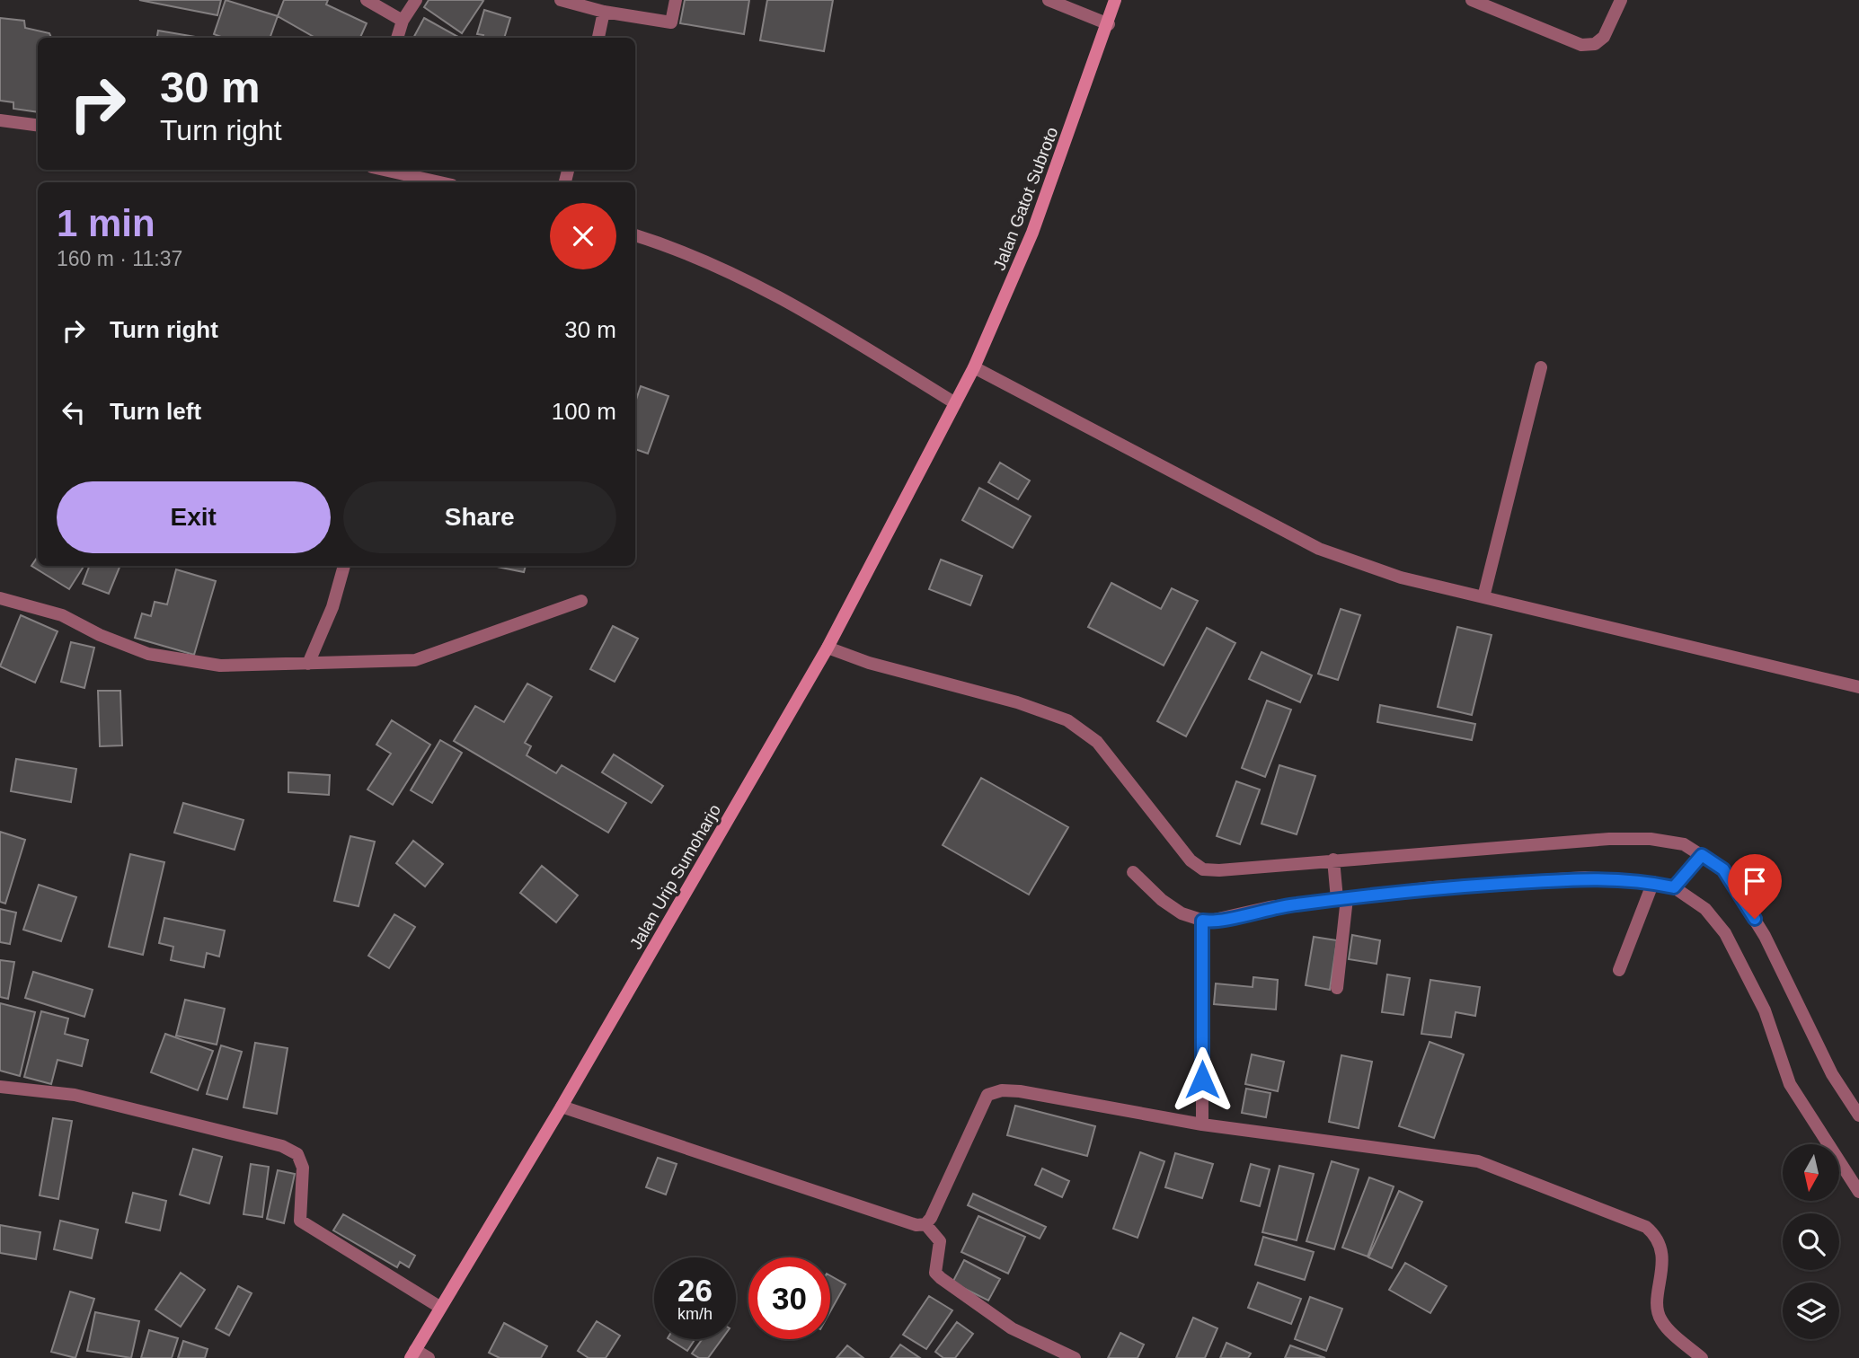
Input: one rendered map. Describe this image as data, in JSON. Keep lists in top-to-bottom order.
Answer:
{
  "streets": {
    "main road": ["Jalan Gatot Subroto", "Jalan Urip Sumoharjo"]
  },
  "crossings": [
    ["Jalan Gatot Subroto", "Jalan Urip Sumoharjo"]
  ],
  "north": "bottom",
  "page": {
    "turn": ["30 m", "Turn right"],
    "heading": ["1 min", "160 m · 11:37"],
    "list": [
      {
        "name": "Turn right",
        "value": "30 m"
      },
      {
        "name": "Turn left",
        "value": "100 m"
      }
    ],
    "buttons": ["Exit", "Share"],
    "speed": "26 km/h",
    "limit": "30"
  }
}
